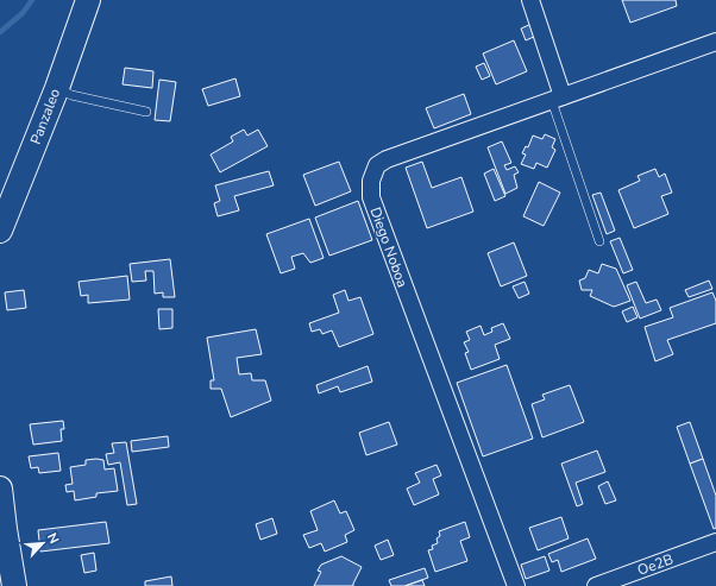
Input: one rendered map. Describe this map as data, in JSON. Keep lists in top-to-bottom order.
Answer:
{
  "streets": {
    "street": ["Panzaleo", "Diego Noboa", "Oe2B"]
  },
  "north": "top right"
}
